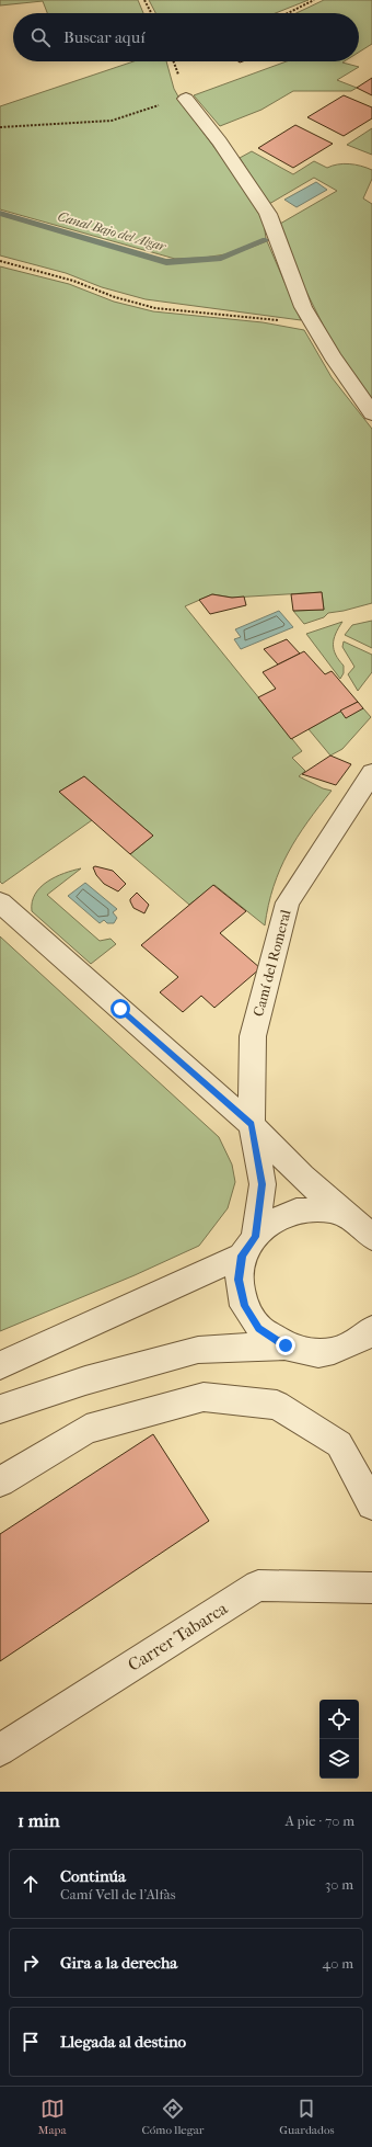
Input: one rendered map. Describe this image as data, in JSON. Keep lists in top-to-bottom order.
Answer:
{
  "streets": {
    "street": ["Camí del Romeral", "Carrer Tabarca"]
  },
  "water": ["Canal Bajo del Algar"],
  "page": {
    "search": "Buscar aquí",
    "heading": ["1 min", "A pie · 70 m"],
    "list": [
      ["Continúa", "Camí Vell de l'Alfàs", "30 m"],
      ["Gira a la derecha", "40 m"],
      "Llegada al destino"
    ],
    "nav": ["Mapa", "Cómo llegar", "Guardados"]
  }
}
